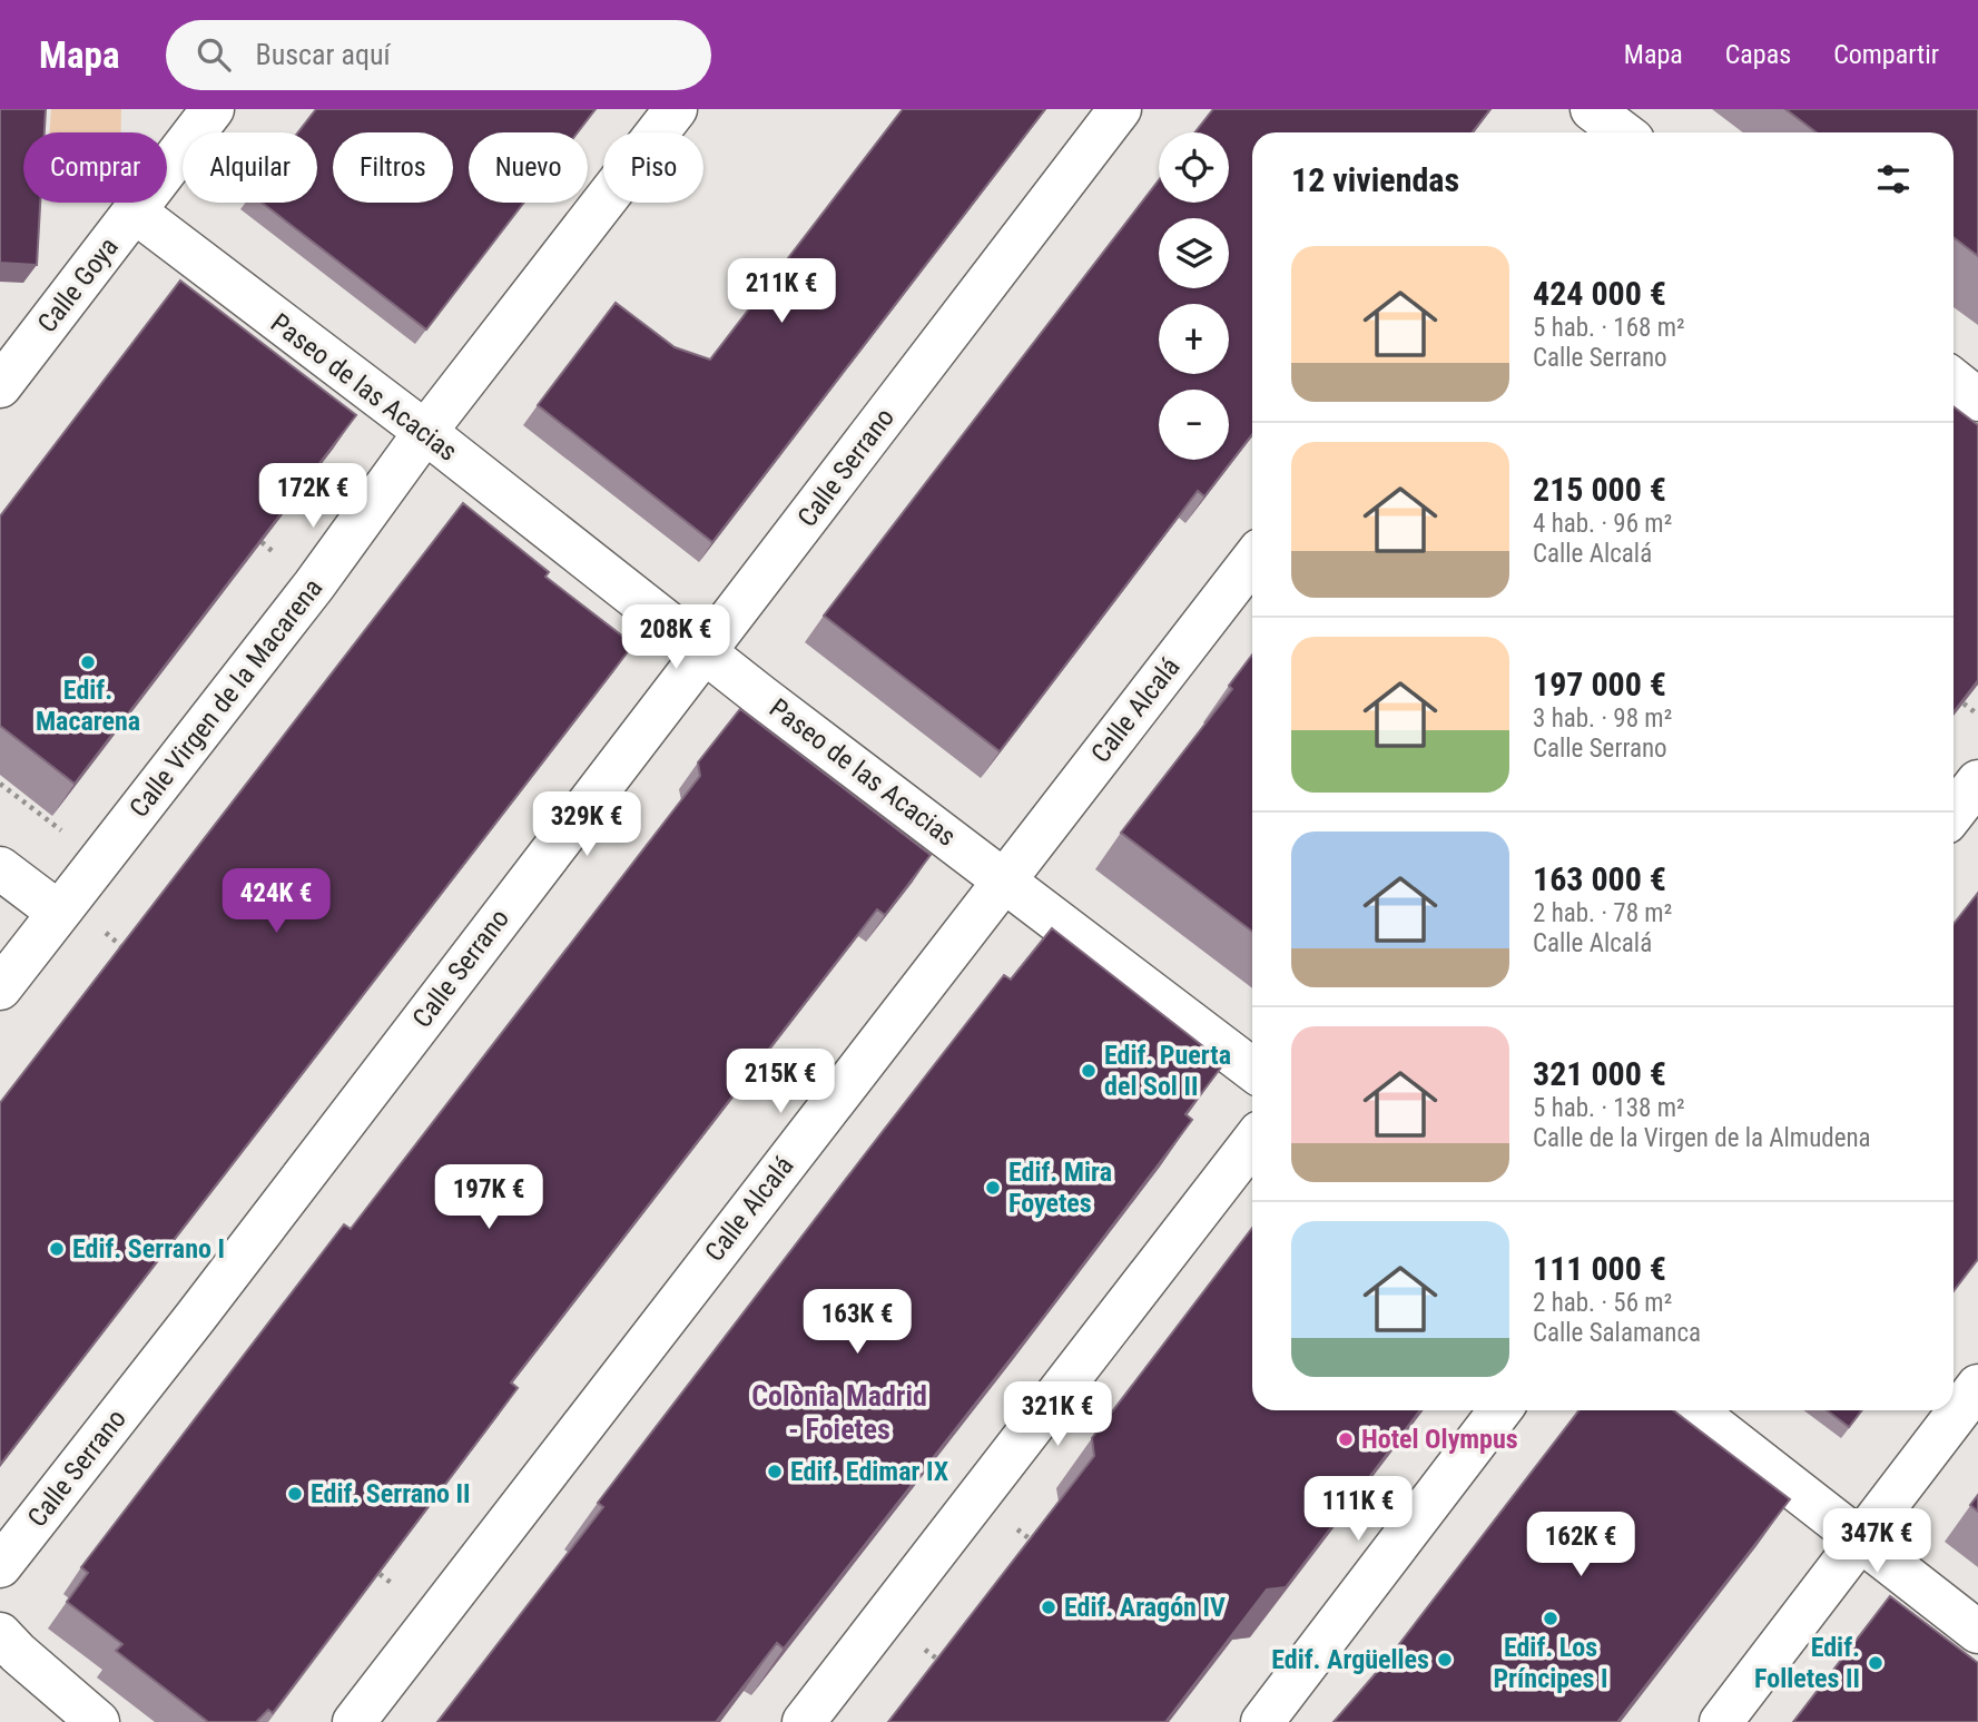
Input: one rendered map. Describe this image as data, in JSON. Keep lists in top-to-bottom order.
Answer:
{
  "streets": {
    "street": [
      "Calle Goya",
      "Paseo de las Acacias",
      "Calle Serrano",
      "Calle Virgen de la Macarena",
      "Calle Alcalá"
    ]
  },
  "crossings": [
    ["Calle Goya", "Paseo de las Acacias"],
    ["Paseo de las Acacias", "Calle Serrano"],
    ["Paseo de las Acacias", "Calle Virgen de la Macarena"],
    ["Paseo de las Acacias", "Calle Alcalá"]
  ],
  "districts": ["Colònia Madrid - Foietes"],
  "places": [
    "Edif. Macarena",
    "Edif. Puerta del Sol II",
    "Edif. Mira Foyetes",
    "Edif. Serrano I",
    "Hotel Olympus",
    "Edif. Edimar IX",
    "Edif. Serrano II",
    "Edif. Aragón IV",
    "Edif. Los Príncipes I",
    "Edif. Argüelles",
    "Edif. Folletes II"
  ],
  "page": {
    "header": "Mapa",
    "search": "Buscar aquí",
    "nav": ["Mapa", "Capas", "Compartir"],
    "map_buttons": ["+", "−"],
    "chip": [
      "Comprar",
      "Alquilar",
      "Filtros",
      "Nuevo",
      "Piso"
    ],
    "heading": "12 viviendas",
    "list": [
      {
        "name": "424 000 €",
        "note": "5 hab. · 168 m² · Calle Serrano"
      },
      {
        "name": "215 000 €",
        "note": "4 hab. · 96 m² · Calle Alcalá"
      },
      {
        "name": "197 000 €",
        "note": "3 hab. · 98 m² · Calle Serrano"
      },
      {
        "name": "163 000 €",
        "note": "2 hab. · 78 m² · Calle Alcalá"
      },
      {
        "name": "321 000 €",
        "note": "5 hab. · 138 m² · Calle de la Virgen de la Almudena"
      },
      {
        "name": "111 000 €",
        "note": "2 hab. · 56 m² · Calle Salamanca"
      }
    ],
    "price": [
      "211K €",
      "172K €",
      "208K €",
      "329K €",
      "424K €",
      "215K €",
      "197K €",
      "163K €",
      "321K €",
      "111K €",
      "347K €",
      "162K €"
    ]
  }
}
